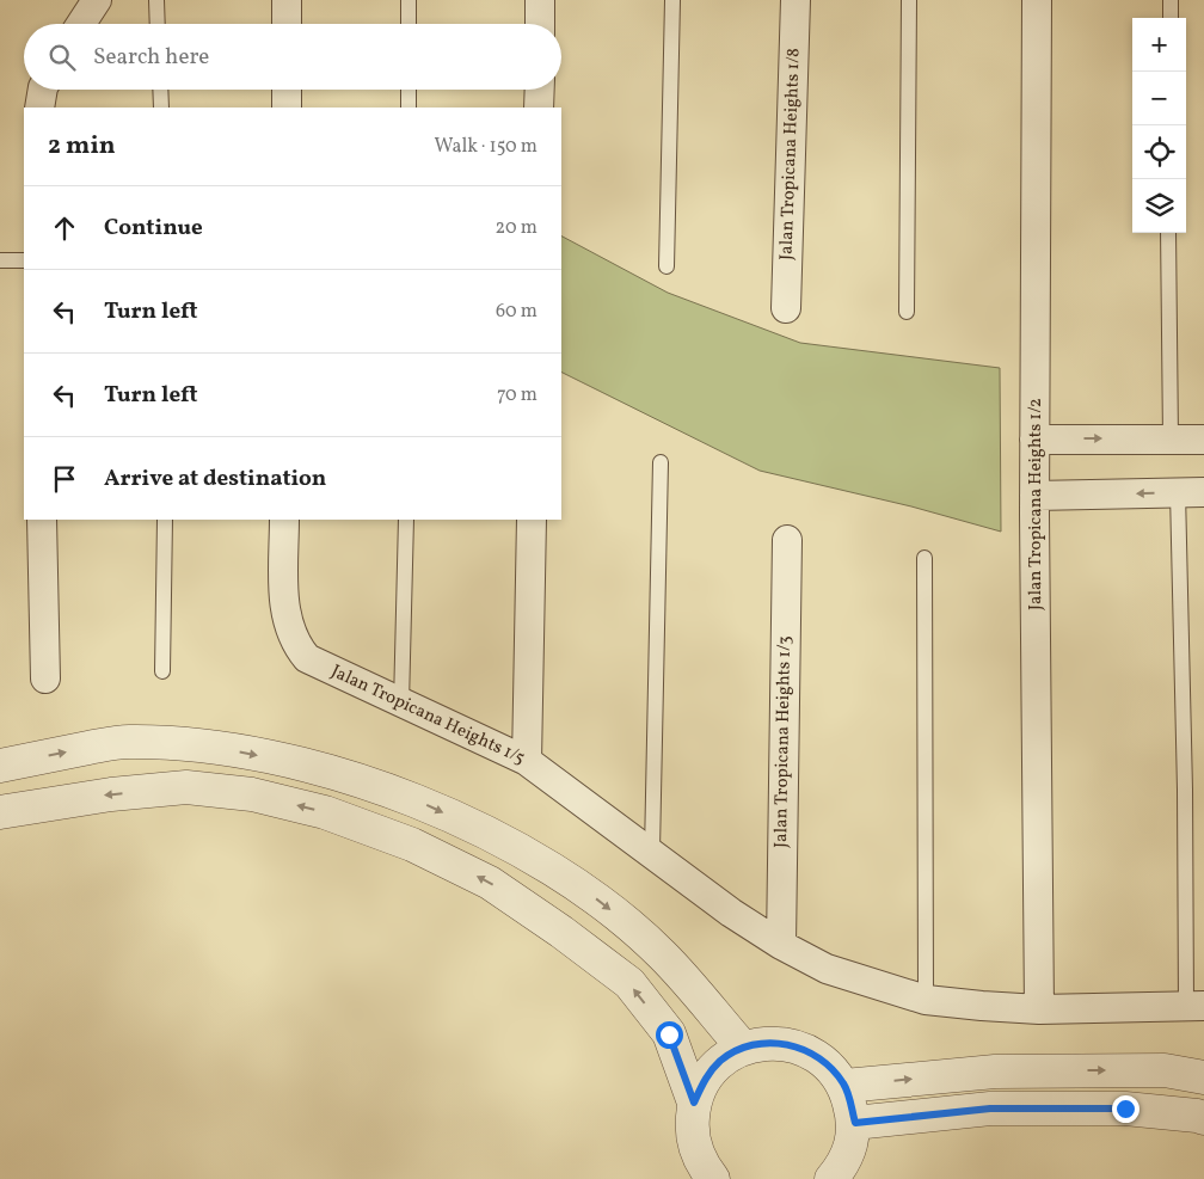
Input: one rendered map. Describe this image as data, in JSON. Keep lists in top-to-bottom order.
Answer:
{
  "streets": {
    "street": [
      "Jalan Tropicana Heights 1/8",
      "Jalan Tropicana Heights 1/2",
      "Jalan Tropicana Heights 1/5",
      "Jalan Tropicana Heights 1/3"
    ]
  },
  "crossings": [
    ["Jalan Tropicana Heights 1/2", "Jalan Tropicana Heights 1/5"],
    ["Jalan Tropicana Heights 1/5", "Jalan Tropicana Heights 1/3"]
  ],
  "page": {
    "map_buttons": ["+", "−"],
    "search": "Search here",
    "heading": ["2 min", "Walk · 150 m"],
    "list": [
      ["Continue", "20 m"],
      ["Turn left", "60 m"],
      ["Turn left", "70 m"],
      "Arrive at destination"
    ]
  }
}
